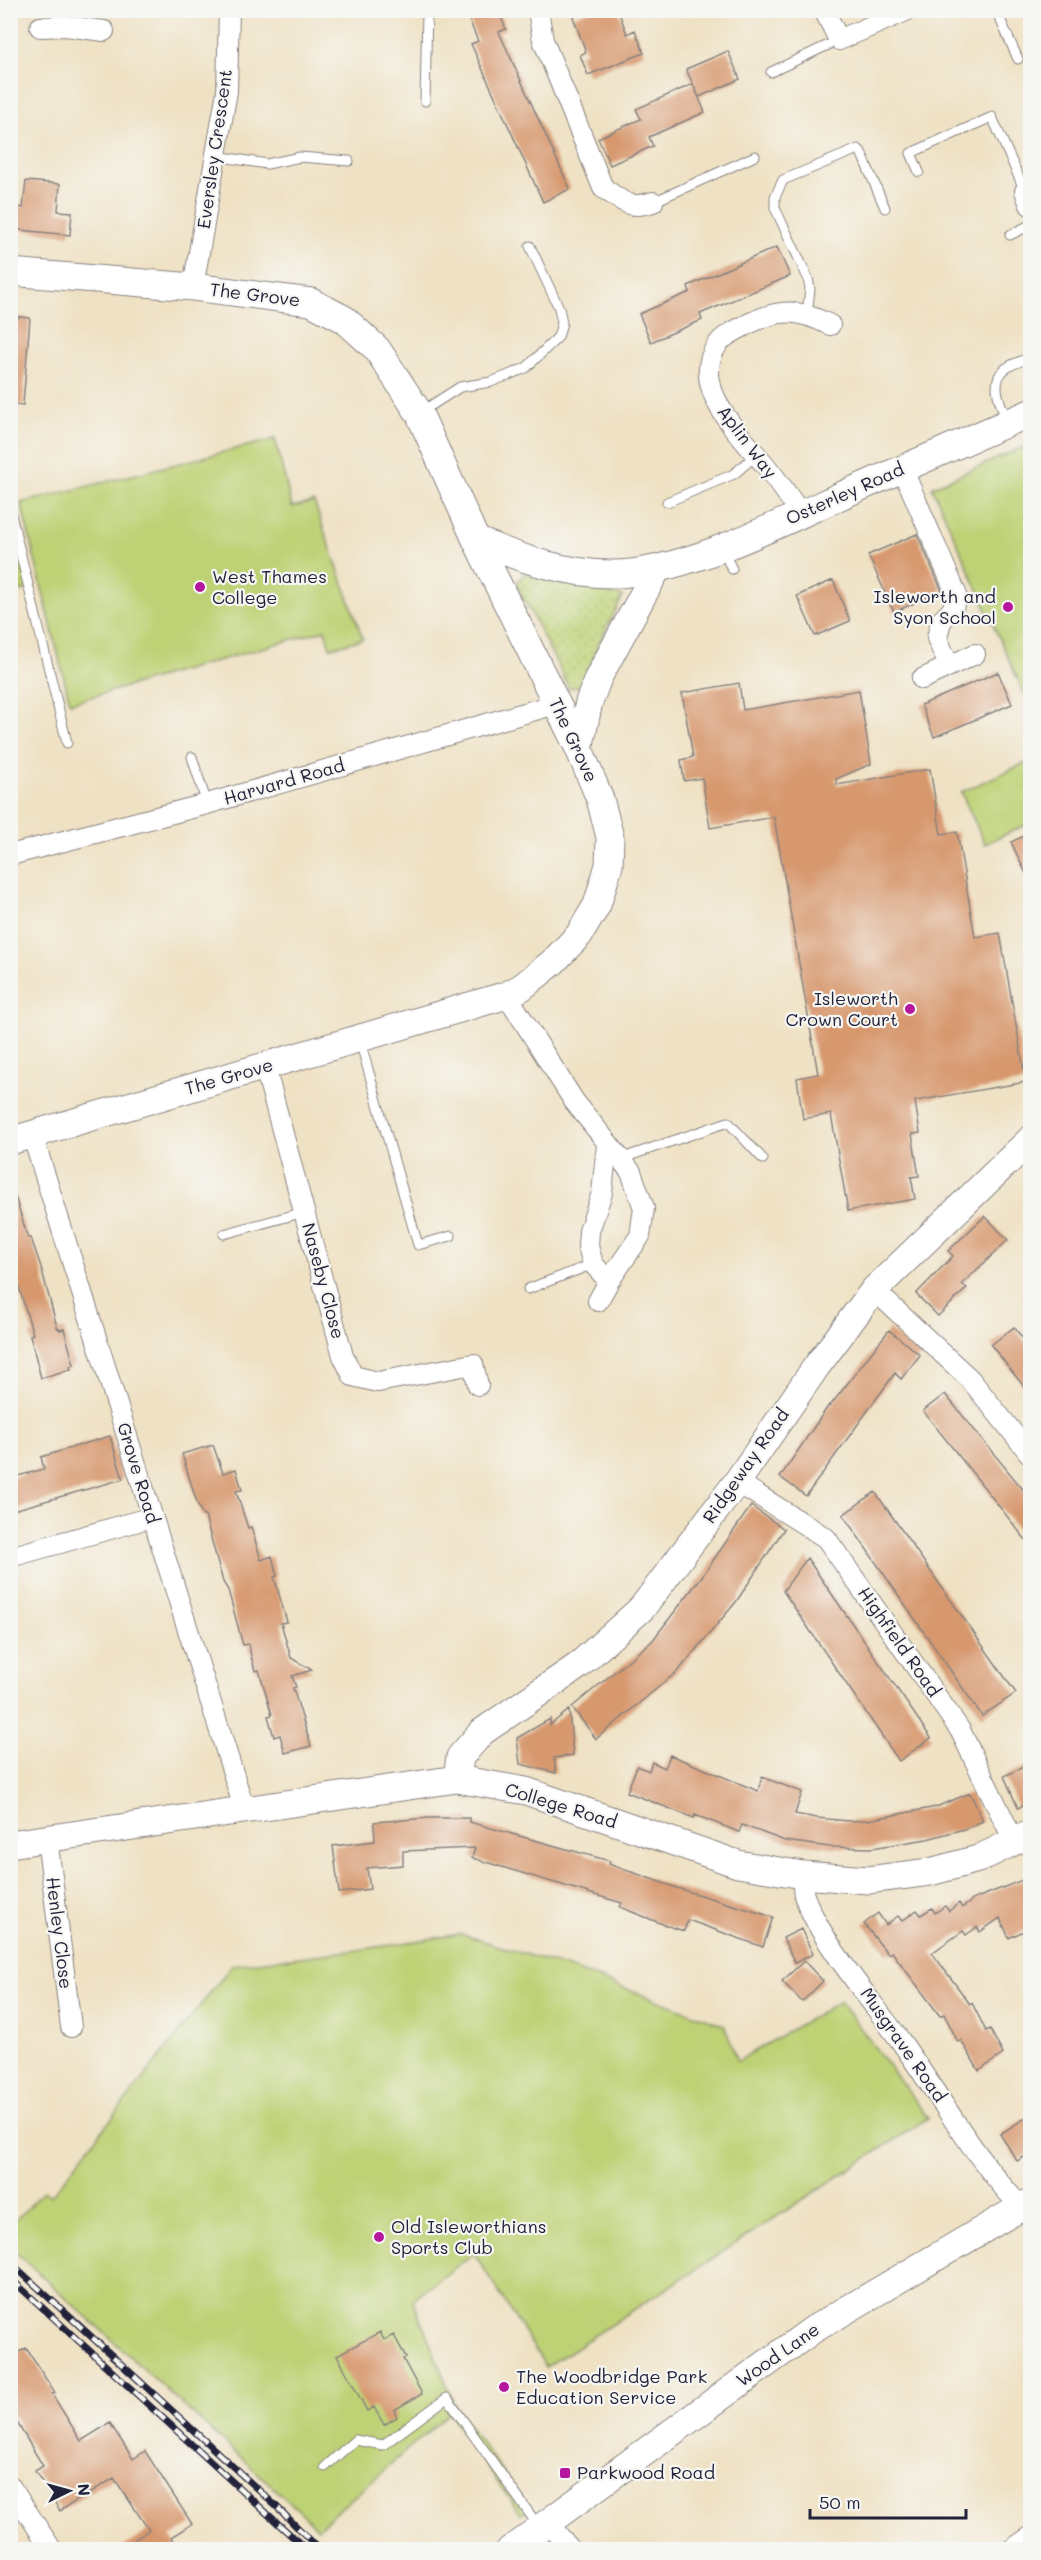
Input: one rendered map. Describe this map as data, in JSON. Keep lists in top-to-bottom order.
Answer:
{
  "streets": {
    "street": [
      "Eversley Crescent",
      "The Grove",
      "Aplin Way",
      "Osterley Road",
      "Harvard Road",
      "Naseby Close",
      "Ridgeway Road",
      "Grove Road",
      "Highfield Road",
      "College Road",
      "Henley Close",
      "Musgrave Road",
      "Wood Lane"
    ]
  },
  "crossings": [
    ["Eversley Crescent", "The Grove"],
    ["The Grove", "Osterley Road"],
    ["The Grove", "Harvard Road"],
    ["The Grove", "Naseby Close"],
    ["The Grove", "Grove Road"],
    ["Aplin Way", "Osterley Road"],
    ["Ridgeway Road", "Highfield Road"],
    ["Ridgeway Road", "College Road"],
    ["Grove Road", "College Road"],
    ["Highfield Road", "College Road"],
    ["College Road", "Henley Close"],
    ["College Road", "Musgrave Road"],
    ["Musgrave Road", "Wood Lane"]
  ],
  "places": {
    "other": [
      "West Thames College",
      "Isleworth and Syon School",
      "Isleworth Crown Court",
      "Old Isleworthians Sports Club",
      "The Woodbridge Park Education Service"
    ],
    "transit": ["Parkwood Road"]
  },
  "scale_bar": "50 m",
  "north": "right"
}
